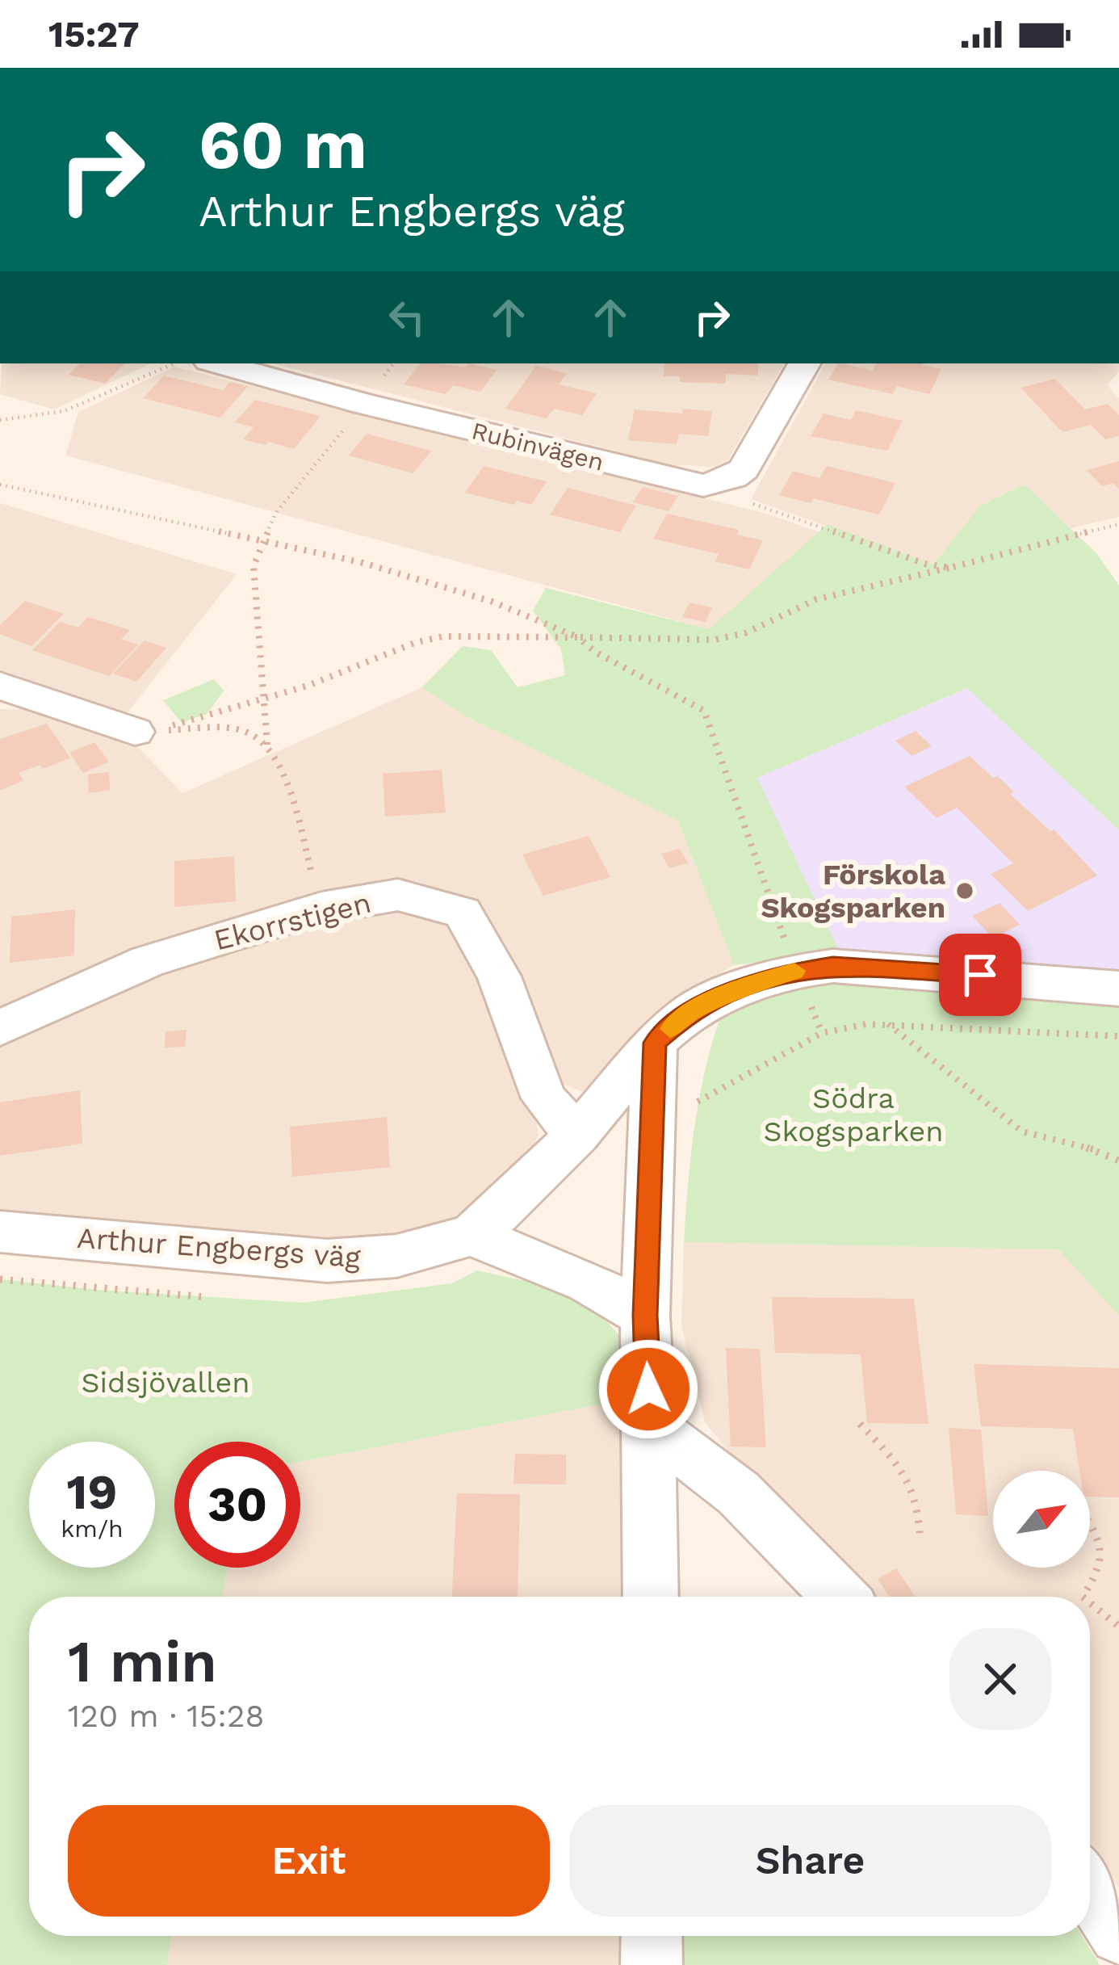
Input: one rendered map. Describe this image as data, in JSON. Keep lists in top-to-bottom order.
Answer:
{
  "streets": {
    "street": ["Rubinvägen", "Ekorrstigen", "Arthur Engbergs väg"]
  },
  "crossings": [
    ["Ekorrstigen", "Arthur Engbergs väg"]
  ],
  "parks": ["Södra Skogsparken", "Sidsjövallen"],
  "places": ["Förskola Skogsparken"],
  "north": "top right",
  "page": {
    "status": "15:27",
    "turn": ["60 m", "Arthur Engbergs väg"],
    "speed": "19 km/h",
    "limit": "30",
    "heading": ["1 min", "120 m · 15:28"],
    "buttons": ["Exit", "Share"]
  }
}
